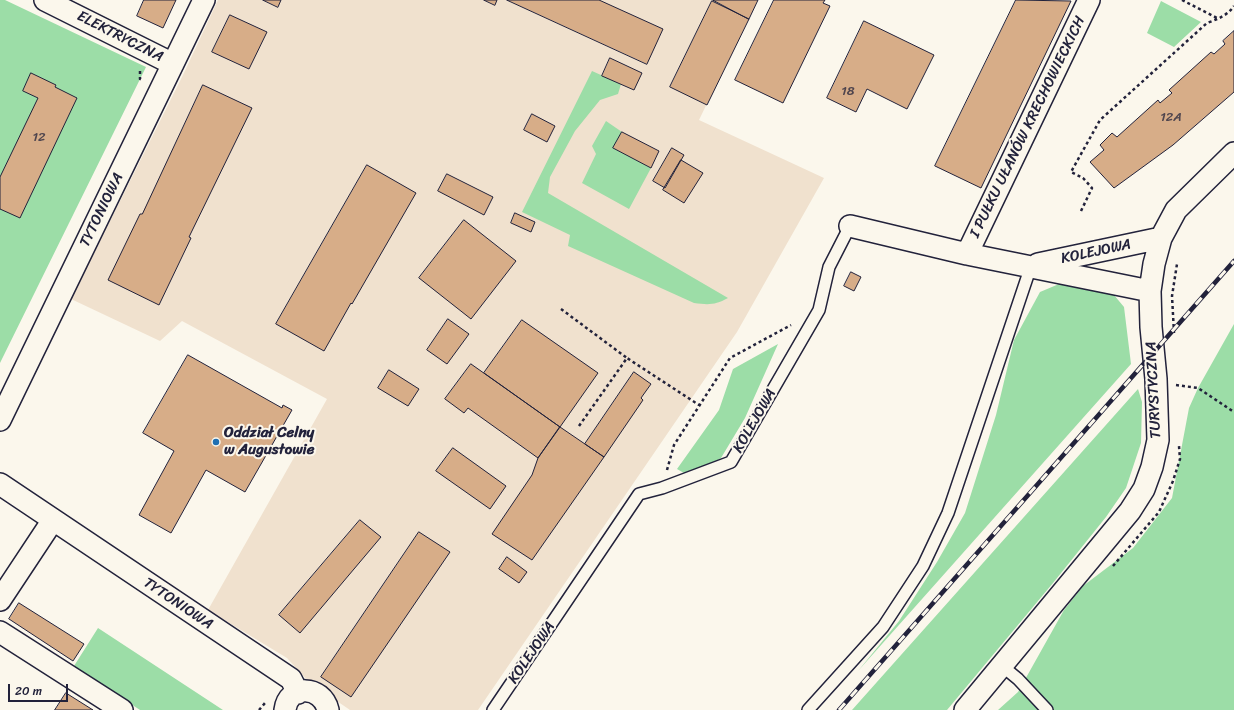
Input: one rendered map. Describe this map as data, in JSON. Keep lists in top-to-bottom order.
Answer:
{
  "streets": {
    "street": [
      "ELEKTRYCZNA",
      "I PUŁKU UŁANÓW KRECHOWIECKICH",
      "TYTONIOWA",
      "KOLEJOWA",
      "TURYSTYCZNA"
    ]
  },
  "crossings": [
    ["ELEKTRYCZNA", "TYTONIOWA"],
    ["I PUŁKU UŁANÓW KRECHOWIECKICH", "KOLEJOWA"],
    ["KOLEJOWA", "TURYSTYCZNA"]
  ],
  "places": ["Oddział Celny w Augustowie"],
  "house_numbers": ["18", "12A", "12"],
  "scale_bar": "20 m"
}
